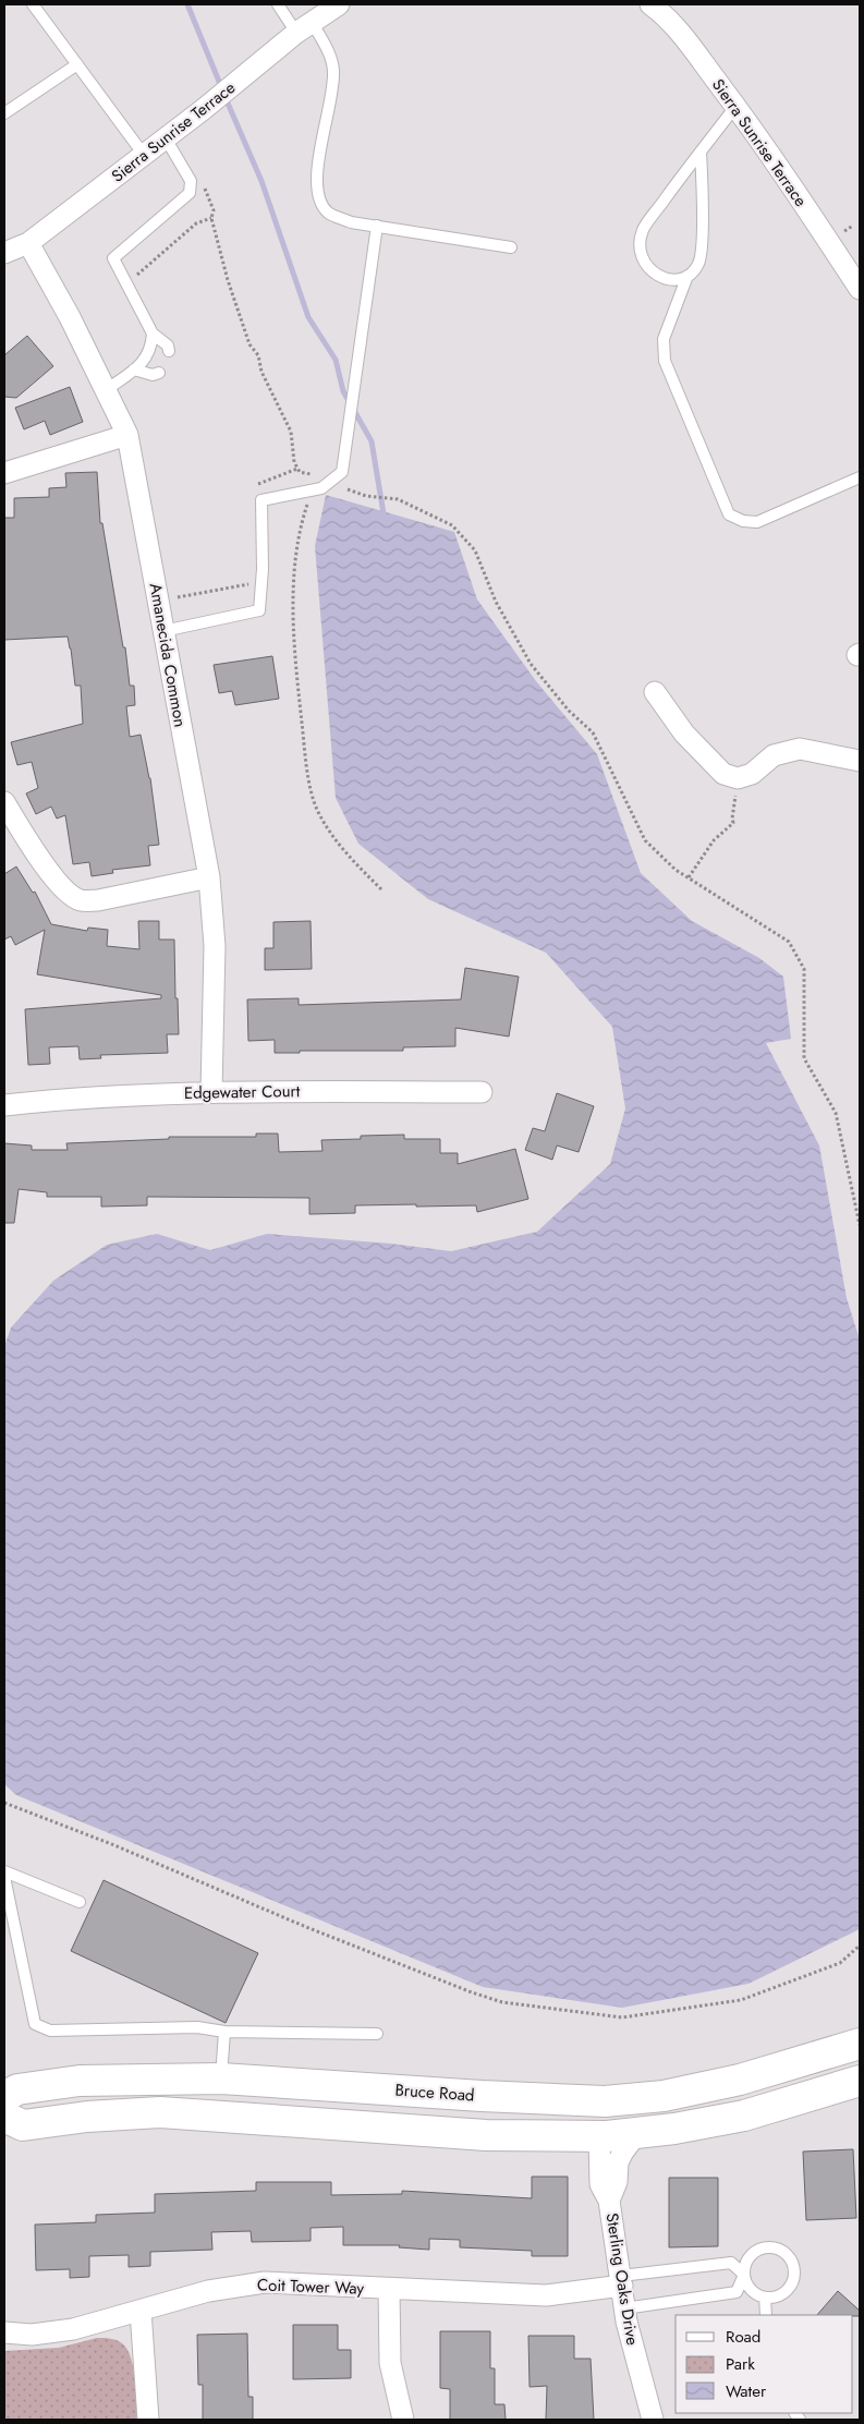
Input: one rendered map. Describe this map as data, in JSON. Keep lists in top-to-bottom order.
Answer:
{
  "streets": {
    "main road": ["Bruce Road"],
    "street": [
      "Sierra Sunrise Terrace",
      "Amanecida Common",
      "Edgewater Court",
      "Sterling Oaks Drive",
      "Coit Tower Way"
    ]
  },
  "crossings": [
    ["Sierra Sunrise Terrace", "Amanecida Common"],
    ["Amanecida Common", "Edgewater Court"],
    ["Sterling Oaks Drive", "Coit Tower Way"]
  ],
  "legend": ["Road", "Park", "Water"]
}
